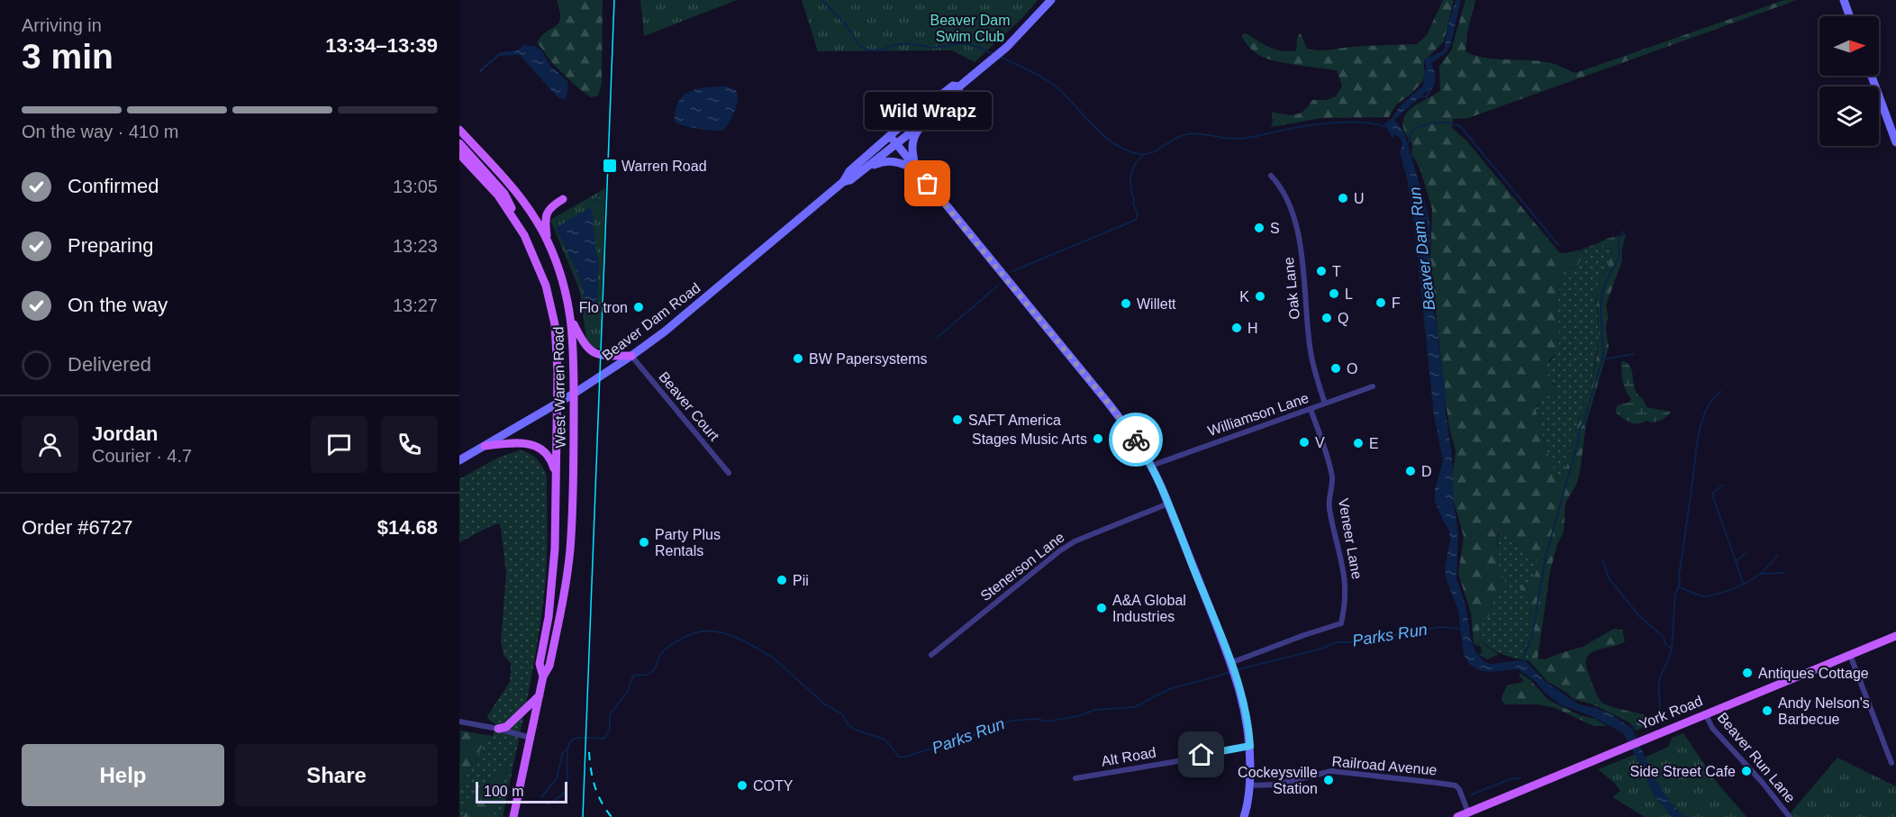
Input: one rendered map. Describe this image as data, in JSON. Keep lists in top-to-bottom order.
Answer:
{
  "streets": {
    "main road": ["Beaver Dam Road", "West Warren Road", "York Road"],
    "street": [
      "Oak Lane",
      "Beaver Court",
      "Williamson Lane",
      "Veneer Lane",
      "Stenerson Lane",
      "Alt Road",
      "Beaver Run Lane",
      "Railroad Avenue"
    ]
  },
  "crossings": [
    ["Oak Lane", "Williamson Lane"],
    ["Beaver Dam Road", "West Warren Road"],
    ["Beaver Dam Road", "Beaver Court"],
    ["Williamson Lane", "Veneer Lane"],
    ["York Road", "Beaver Run Lane"],
    ["York Road", "Railroad Avenue"]
  ],
  "water": ["Beaver Dam Run", "Parks Run"],
  "parks": ["Beaver Dam Swim Club"],
  "places": {
    "transit": ["Warren Road"],
    "other": [
      "Wild Wrapz",
      "U",
      "S",
      "T",
      "L",
      "K",
      "F",
      "Willett",
      "Flo tron",
      "Q",
      "H",
      "BW Papersystems",
      "O",
      "SAFT America",
      "Stages Music Arts",
      "V",
      "E",
      "D",
      "Party Plus Rentals",
      "Pii",
      "A&A Global Industries",
      "Antiques Cottage",
      "Andy Nelson's Barbecue",
      "Side Street Cafe",
      "Cockeysville Station",
      "COTY"
    ]
  },
  "scale_bar": "100 m",
  "north": "right",
  "page": {
    "heading": ["3 min", "Arriving in", "13:34–13:39"],
    "panel": [
      "Jordan",
      "Courier · 4.7",
      "Order #6727",
      "$14.68"
    ],
    "bar": "On the way · 410 m",
    "bubble": "Wild Wrapz",
    "list": [
      ["Confirmed", "13:05"],
      ["Preparing", "13:23"],
      ["On the way", "13:27"],
      "Delivered"
    ],
    "buttons": ["Help", "Share"],
    "scale": "100 m"
  }
}
